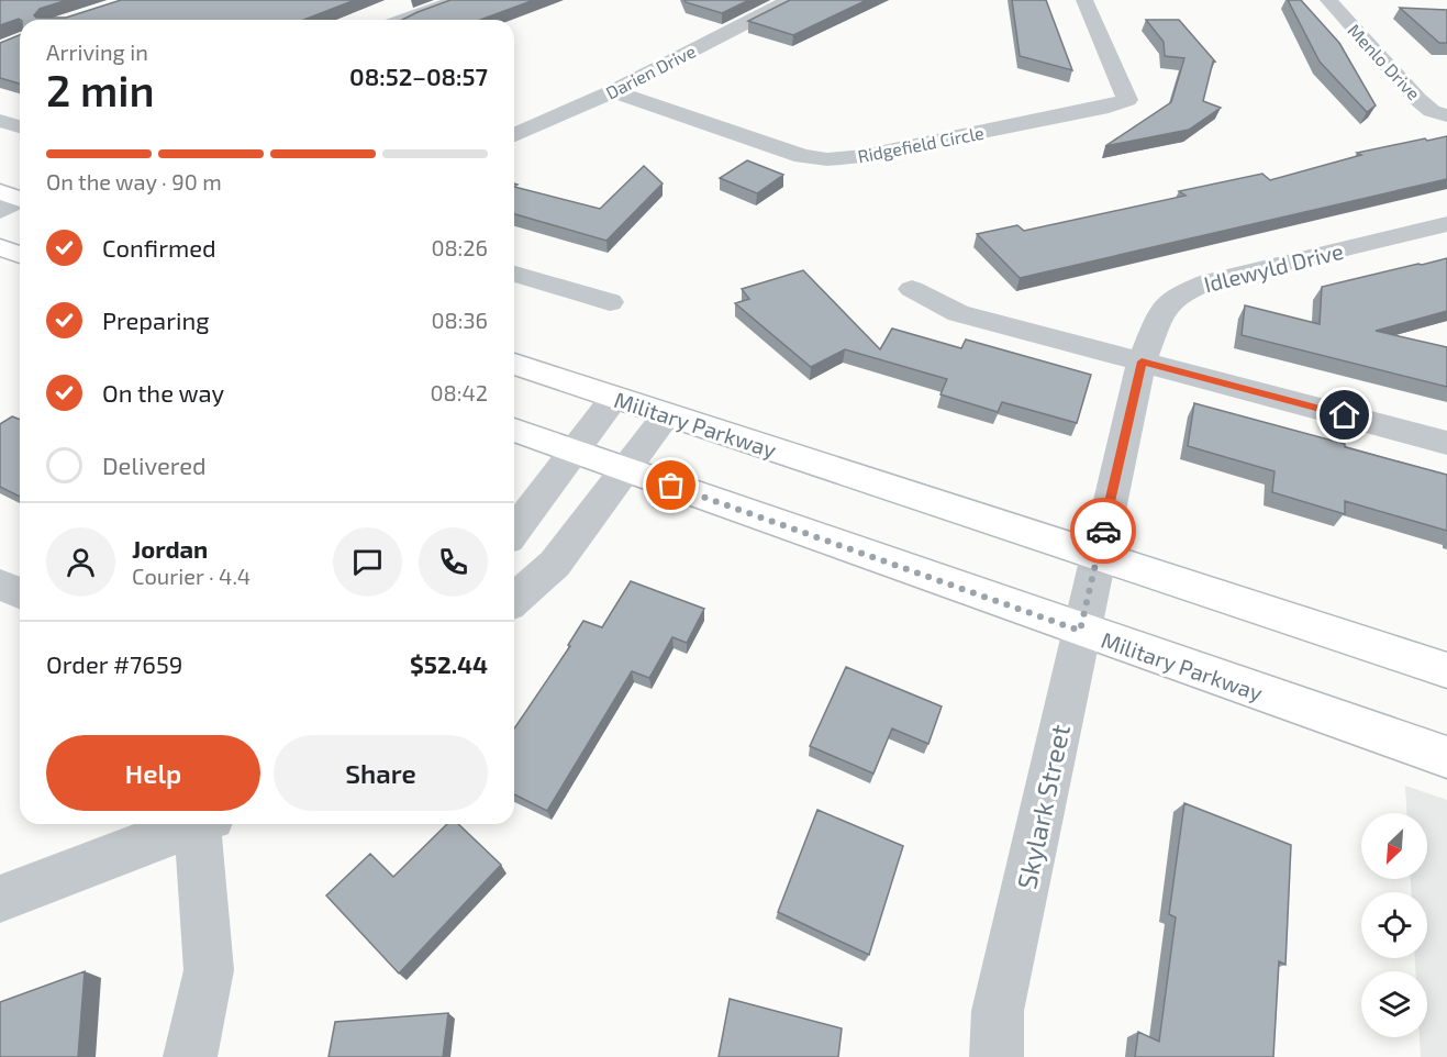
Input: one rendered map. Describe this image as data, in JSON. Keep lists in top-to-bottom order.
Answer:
{
  "streets": {
    "main road": ["Military Parkway"],
    "street": [
      "Menlo Drive",
      "Darien Drive",
      "Ridgefield Circle",
      "Idlewyld Drive",
      "Skylark Street"
    ]
  },
  "crossings": [
    ["Darien Drive", "Ridgefield Circle"],
    ["Idlewyld Drive", "Military Parkway"],
    ["Idlewyld Drive", "Skylark Street"],
    ["Military Parkway", "Skylark Street"]
  ],
  "north": "bottom left",
  "page": {
    "heading": ["2 min", "Arriving in", "08:52–08:57"],
    "panel": [
      "Jordan",
      "Courier · 4.4",
      "Order #7659",
      "$52.44"
    ],
    "bar": "On the way · 90 m",
    "list": [
      ["Confirmed", "08:26"],
      ["Preparing", "08:36"],
      ["On the way", "08:42"],
      "Delivered"
    ],
    "buttons": ["Help", "Share"]
  }
}
